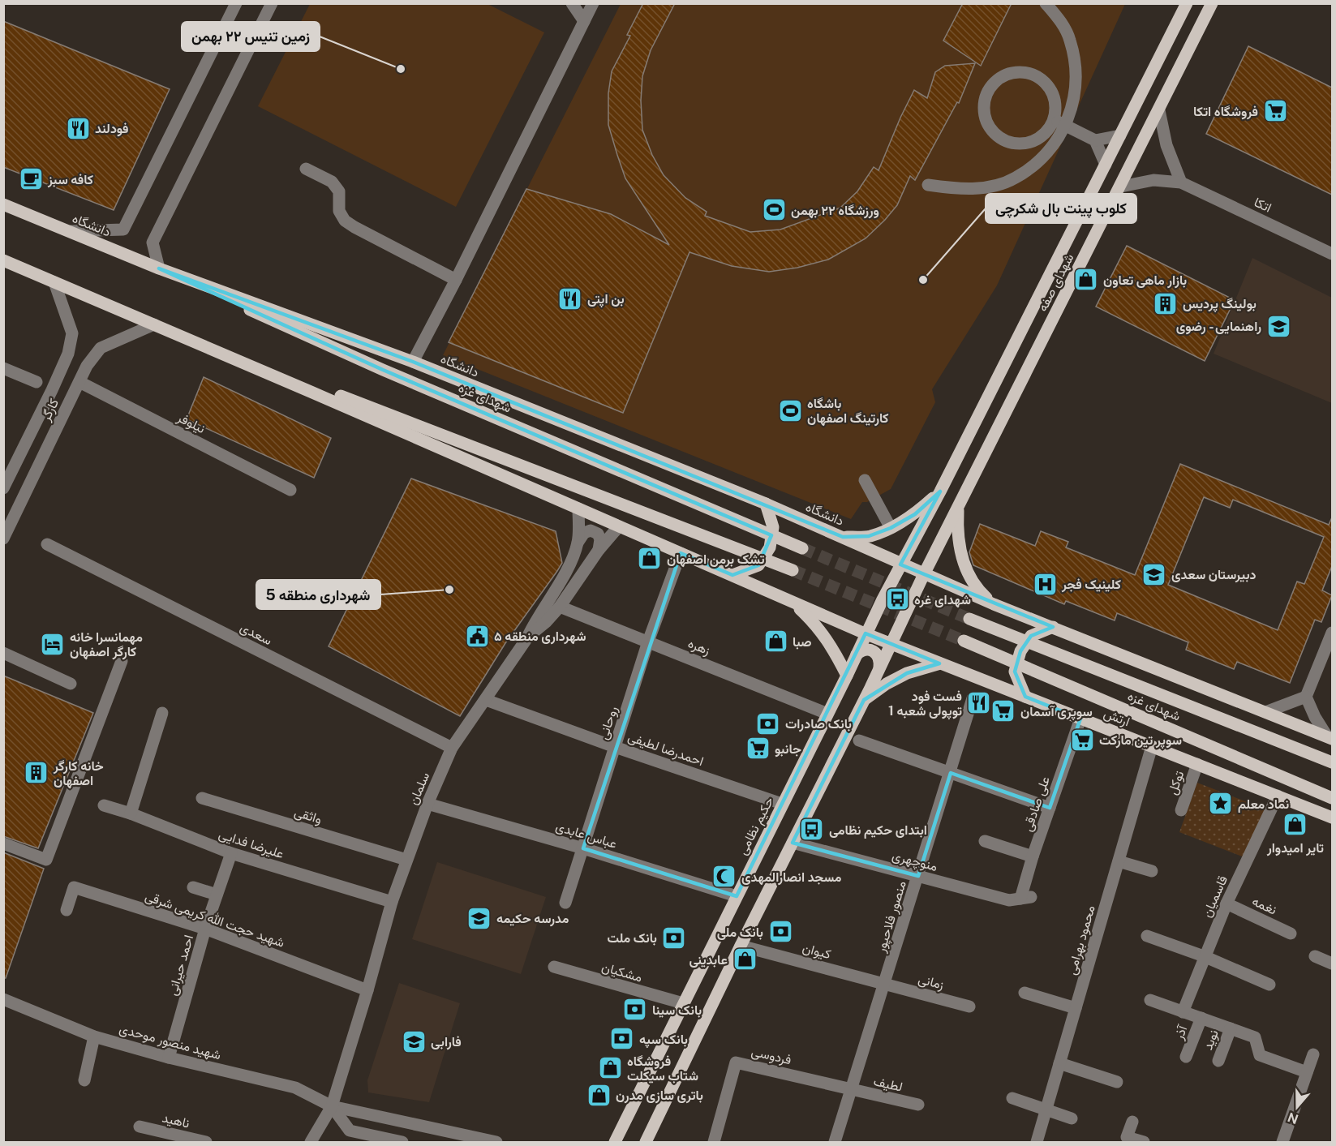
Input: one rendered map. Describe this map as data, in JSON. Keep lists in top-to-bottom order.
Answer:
{
  "streets": {
    "main road": [
      "دانشگاه",
      "شهدای صفه",
      "شهدای غزه",
      "ارتش",
      "حکیم نظامی"
    ],
    "street": [
      "اتکا",
      "کارگر",
      "نیلوفر",
      "سعدی",
      "زهره",
      "روحانی",
      "احمدرضا لطیفی",
      "توکل",
      "سلمان",
      "علی صادقی",
      "واثقی",
      "عباس عابدی",
      "علیرضا فدایی",
      "منوچهری",
      "قاسمیان",
      "نغمه",
      "منصور فلاحپور",
      "شهید حجت الله کریمی شرقی",
      "محمود بهرامی",
      "کیوان",
      "احمد حیرانی",
      "مشکیان",
      "زمانی",
      "آذر",
      "نوید",
      "شهید منصور موحدی",
      "فردوسی",
      "لطیف",
      "ناهید"
    ]
  },
  "crossings": [
    ["دانشگاه", "شهدای صفه"],
    ["دانشگاه", "شهدای غزه"],
    ["شهدای صفه", "ارتش"],
    ["شهدای صفه", "حکیم نظامی"],
    ["کارگر", "نیلوفر"],
    ["سعدی", "سلمان"],
    ["زهره", "روحانی"],
    ["زهره", "سلمان"],
    ["زهره", "حکیم نظامی"],
    ["ارتش", "توکل"],
    ["ارتش", "علی صادقی"],
    ["ارتش", "حکیم نظامی"],
    ["ارتش", "قاسمیان"],
    ["ارتش", "محمود بهرامی"],
    ["روحانی", "احمدرضا لطیفی"],
    ["روحانی", "عباس عابدی"],
    ["احمدرضا لطیفی", "سلمان"],
    ["احمدرضا لطیفی", "حکیم نظامی"],
    ["سلمان", "واثقی"],
    ["سلمان", "عباس عابدی"],
    ["سلمان", "علیرضا فدایی"],
    ["سلمان", "شهید حجت الله کریمی شرقی"],
    ["سلمان", "شهید منصور موحدی"],
    ["علی صادقی", "منوچهری"],
    ["حکیم نظامی", "عباس عابدی"],
    ["حکیم نظامی", "مشکیان"],
    ["علیرضا فدایی", "احمد حیرانی"],
    ["منوچهری", "منصور فلاحپور"],
    ["قاسمیان", "نغمه"],
    ["منصور فلاحپور", "کیوان"],
    ["منصور فلاحپور", "زمانی"],
    ["منصور فلاحپور", "فردوسی"],
    ["منصور فلاحپور", "لطیف"],
    ["شهید حجت الله کریمی شرقی", "احمد حیرانی"],
    ["کیوان", "زمانی"],
    ["احمد حیرانی", "شهید منصور موحدی"],
    ["فردوسی", "لطیف"]
  ],
  "places": {
    "other": ["زمین تنیس ۲۲ بهمن", "کلوب پینت بال شکرچی", "شهرداری منطقه 5"],
    "supermarket": [
      "فروشگاه اتکا",
      "سوپری آسمان",
      "سوپر تین مارکت",
      "جانبو"
    ],
    "restaurant": ["فودلند", "بن اپتی", "فست فود توپولی شعبه 1"],
    "cafe": ["کافه سبز"],
    "sports": ["ورزشگاه ۲۲ بهمن", "باشگاه کارتینگ اصفهان"],
    "shop": [
      "بازار ماهی تعاون",
      "تشک برمن اصفهان",
      "صبا",
      "تایر امیدوار",
      "عابدینی",
      "فروشگاه شتاب سیکلت",
      "باتری سازی مدرن"
    ],
    "building": ["بولینگ پردیس", "خانه کارگر اصفهان"],
    "school or university": [
      "راهنمایی - رضوی",
      "دبیرستان سعدی",
      "مدرسه حکیمه",
      "فارابی"
    ],
    "hospital": ["کلینیک فجر"],
    "bus stop": ["شهدای غره", "ابتدای حکیم نظامی"],
    "public building": ["شهرداری منطقه ۵"],
    "hotel": ["مهمانسرا خانه کارگر اصفهان"],
    "bank": [
      "بانک صادرات",
      "بانک ملی",
      "بانک ملت",
      "بانک سینا",
      "بانک سپه"
    ],
    "place": ["نماد معلم"],
    "mosque": ["مسجد انصارالمهدی"]
  },
  "north": "bottom"
}
